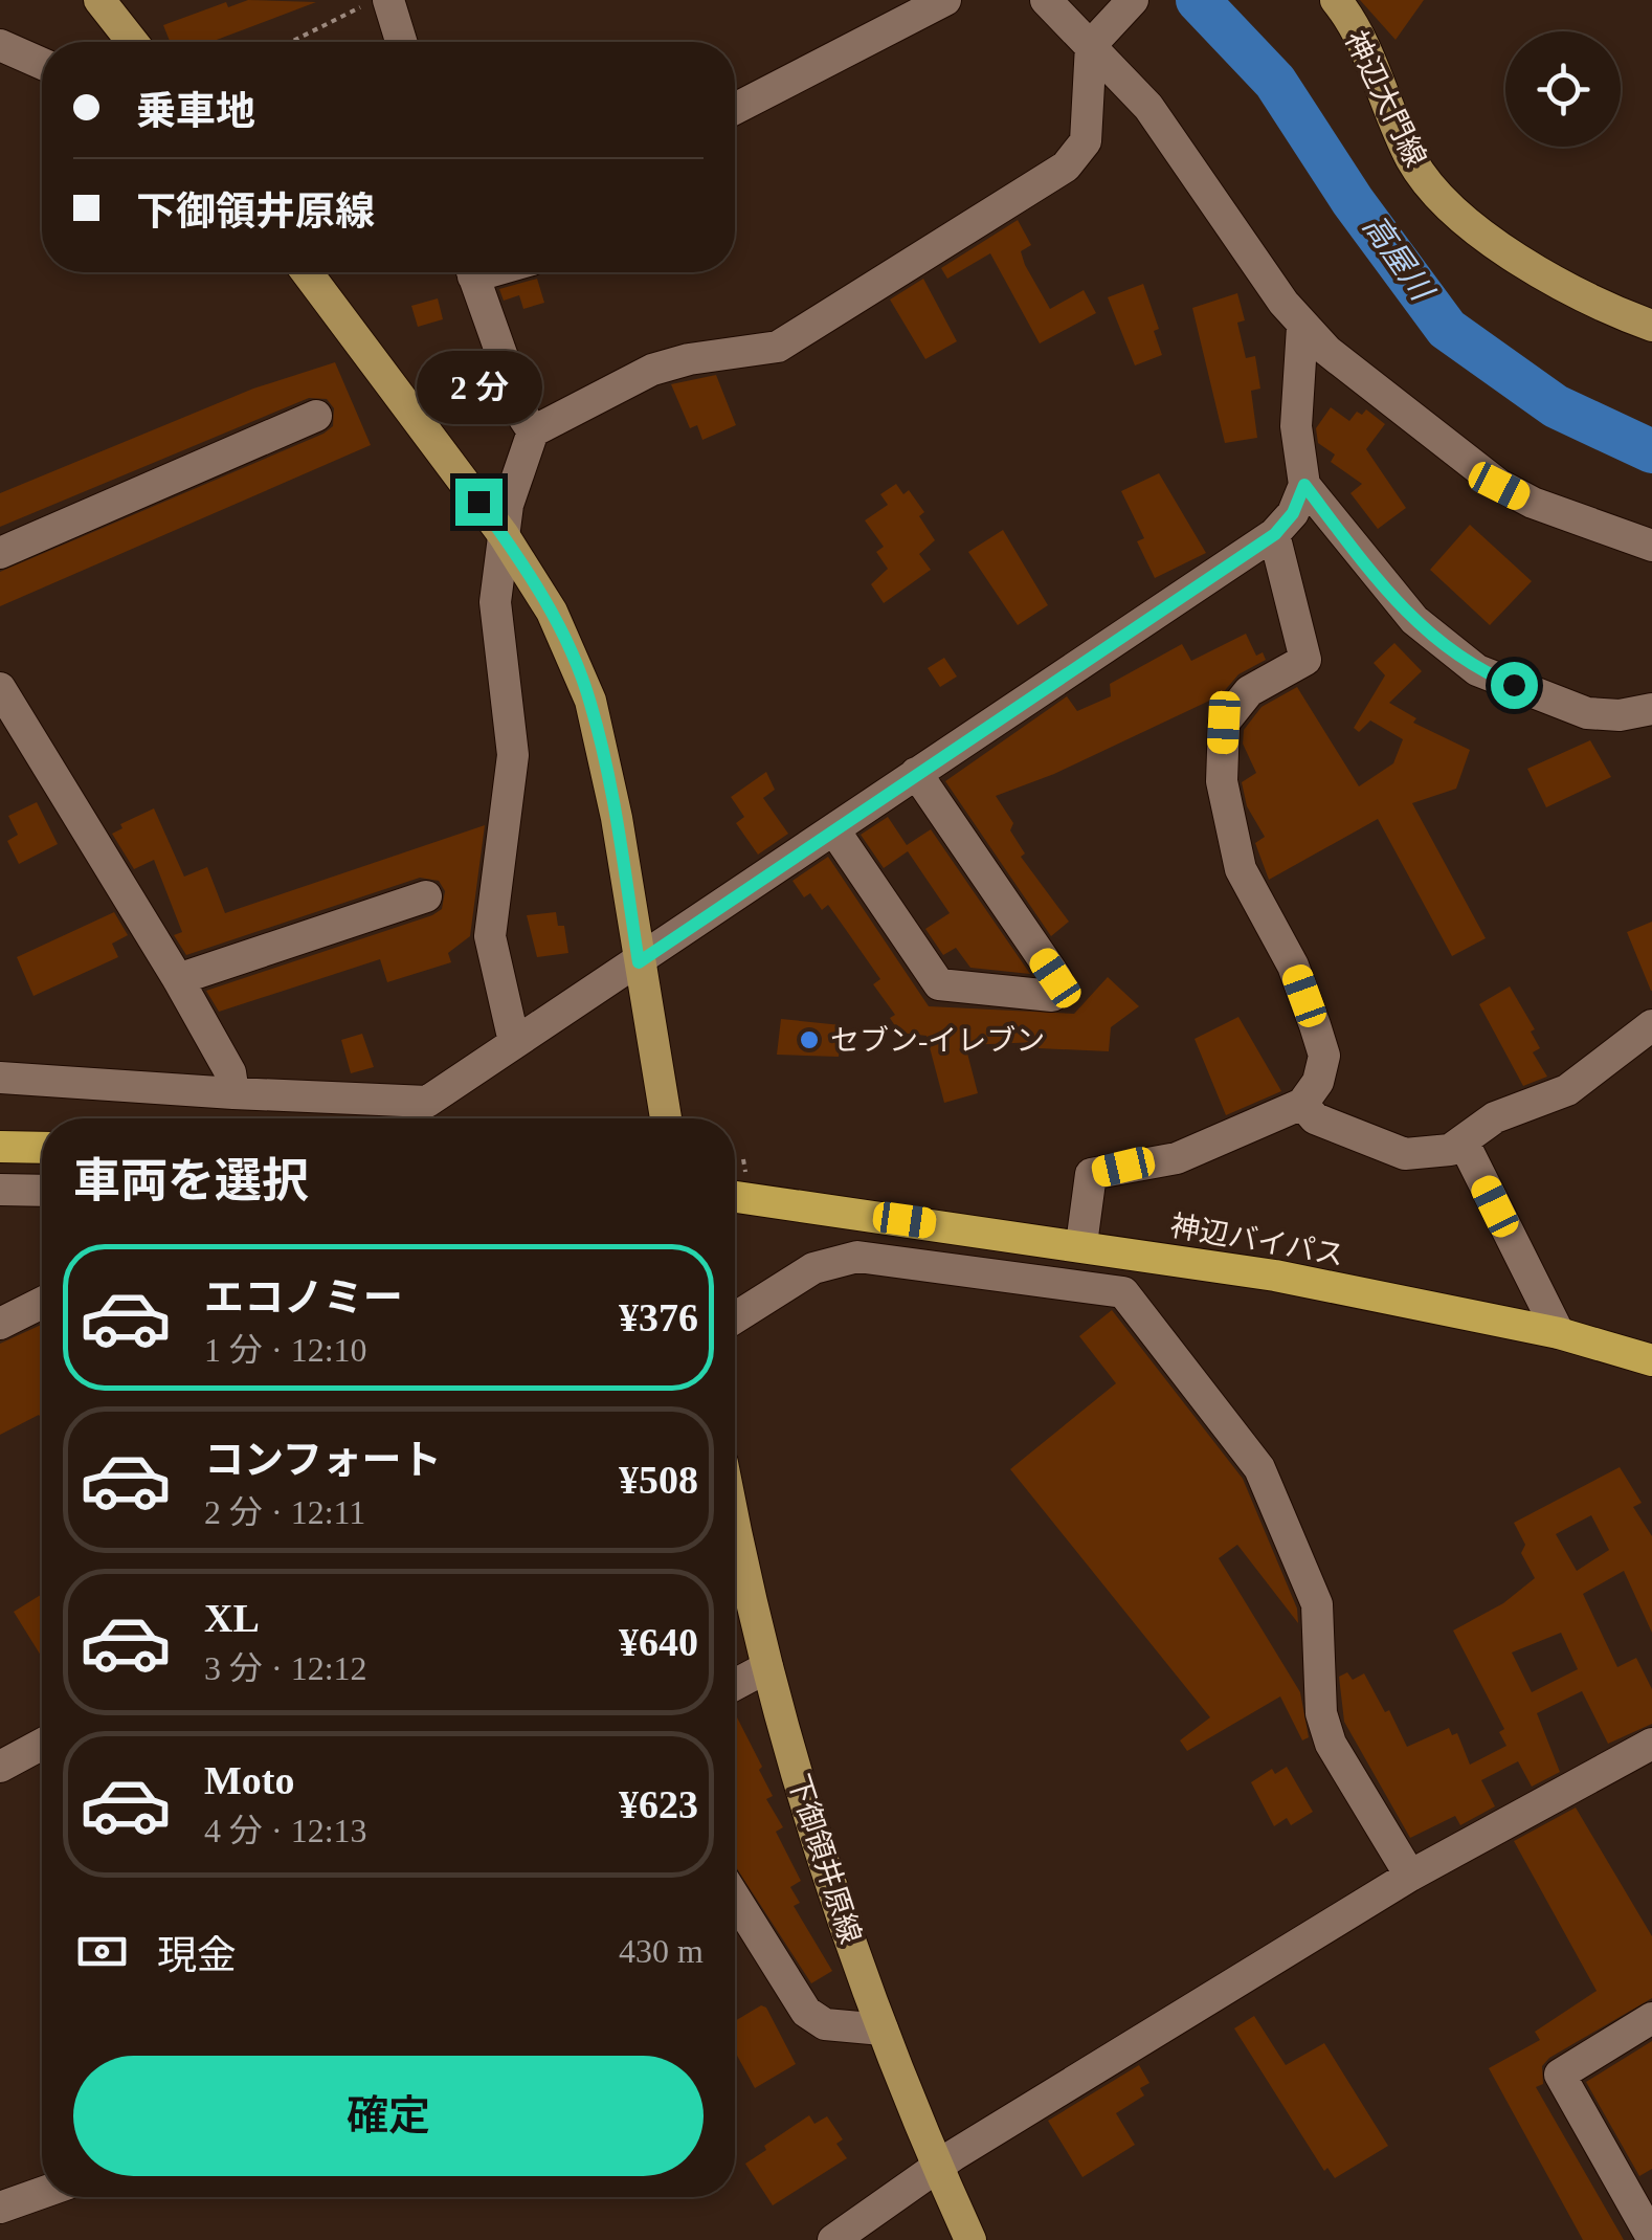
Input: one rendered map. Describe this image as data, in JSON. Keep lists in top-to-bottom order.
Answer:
{
  "streets": {
    "highway": ["神辺バイパス"],
    "main road": ["神辺大門線", "下御領井原線"]
  },
  "water": ["高屋川"],
  "places": ["セブン-イレブン"],
  "page": {
    "banner": ["乗車地", "下御領井原線"],
    "bubble": "2 分",
    "heading": "車両を選択",
    "list": [
      {
        "name": "エコノミー",
        "note": "1 分 · 12:10",
        "value": "¥376"
      },
      {
        "name": "コンフォート",
        "note": "2 分 · 12:11",
        "value": "¥508"
      },
      {
        "name": "XL",
        "note": "3 分 · 12:12",
        "value": "¥640"
      },
      {
        "name": "Moto",
        "note": "4 分 · 12:13",
        "value": "¥623"
      }
    ],
    "pay": ["現金", "430 m"],
    "buttons": "確定"
  }
}
